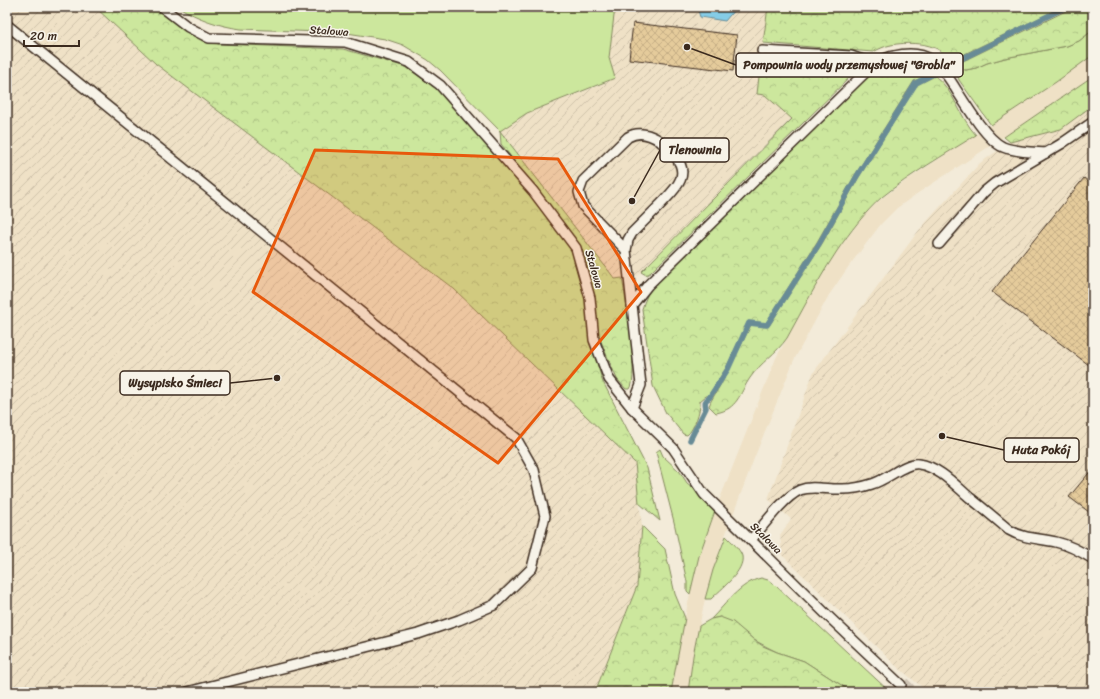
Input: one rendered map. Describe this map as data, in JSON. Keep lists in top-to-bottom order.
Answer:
{
  "streets": {
    "lane": ["Stalowa"]
  },
  "places": [
    "Pompownia wody przemysłowej \"Grobla\"",
    "Tlenownia",
    "Wysypisko Śmieci",
    "Huta Pokój"
  ],
  "scale_bar": "20 m"
}
